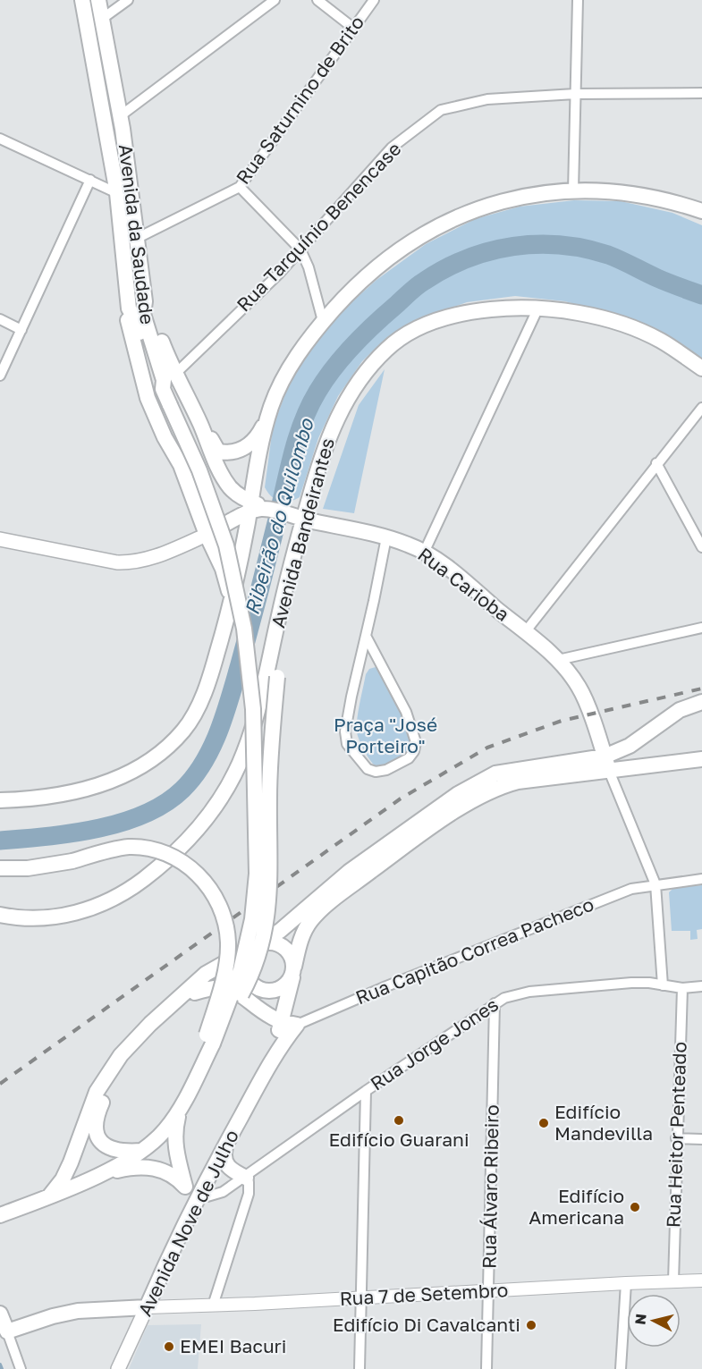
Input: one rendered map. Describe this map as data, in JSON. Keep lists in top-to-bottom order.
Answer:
{
  "streets": {
    "main road": [
      "Avenida da Saudade",
      "Avenida Bandeirantes",
      "Rua Carioba",
      "Avenida Nove de Julho"
    ],
    "street": [
      "Rua Saturnino de Brito",
      "Rua Tarquínio Benencase",
      "Rua Capitão Correa Pacheco",
      "Rua Jorge Jones",
      "Rua Heitor Penteado",
      "Rua Álvaro Ribeiro",
      "Rua 7 de Setembro"
    ]
  },
  "crossings": [
    ["Rua Saturnino de Brito", "Avenida da Saudade"],
    ["Avenida Bandeirantes", "Rua Carioba"],
    ["Rua Carioba", "Rua Capitão Correa Pacheco"],
    ["Rua Carioba", "Rua Jorge Jones"],
    ["Rua Jorge Jones", "Rua Heitor Penteado"],
    ["Rua Jorge Jones", "Rua Álvaro Ribeiro"],
    ["Rua Jorge Jones", "Avenida Nove de Julho"],
    ["Rua Heitor Penteado", "Rua 7 de Setembro"],
    ["Rua Álvaro Ribeiro", "Rua 7 de Setembro"],
    ["Avenida Nove de Julho", "Rua 7 de Setembro"]
  ],
  "water": ["Ribeirão do Quilombo"],
  "parks": ["Praça \"José Porteiro\""],
  "places": [
    "Edifício Guarani",
    "Edifício Mandevilla",
    "Edifício Americana",
    "Edifício Di Cavalcanti",
    "EMEI Bacuri"
  ],
  "north": "left"
}
